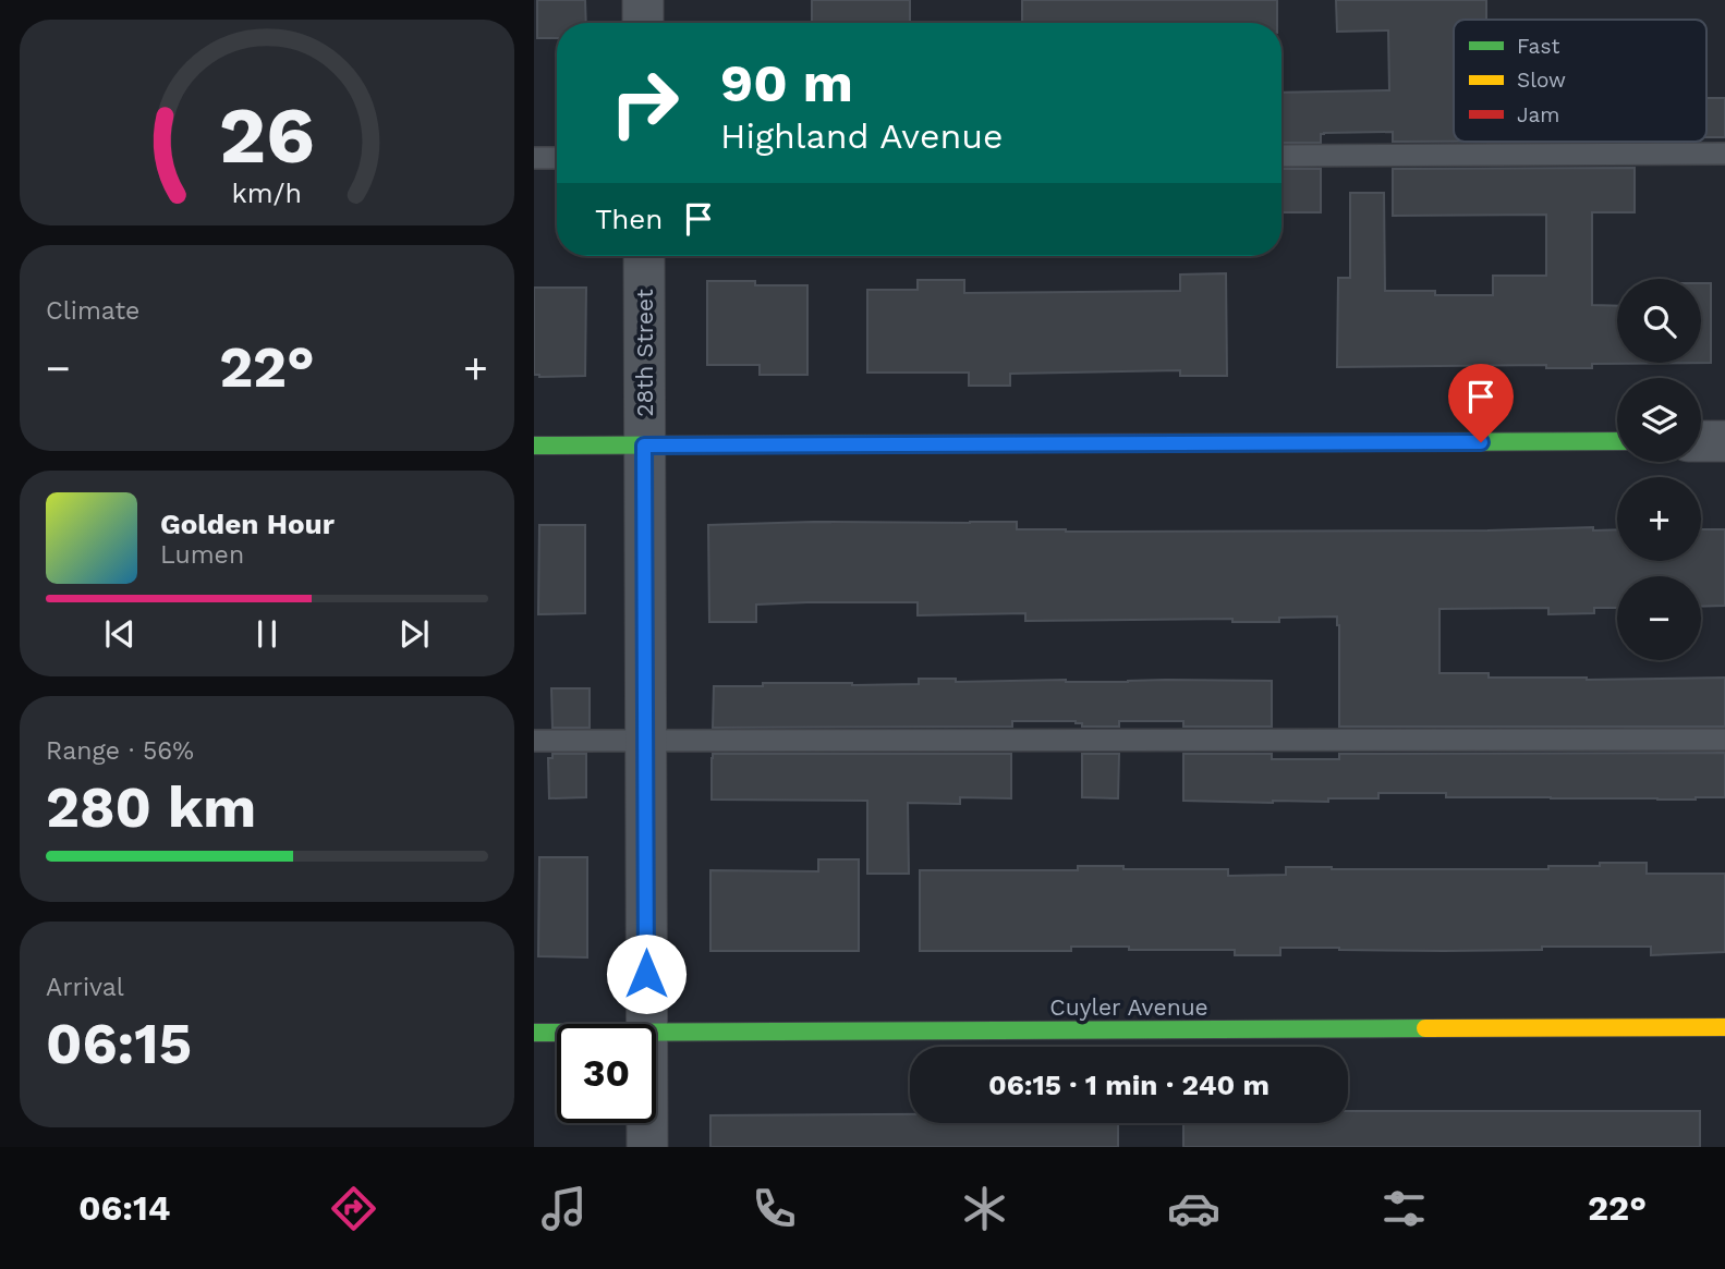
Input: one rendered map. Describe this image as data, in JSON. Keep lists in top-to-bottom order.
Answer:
{
  "streets": {
    "street": ["28th Street", "Cuyler Avenue"]
  },
  "legend": ["Fast", "Slow", "Jam"],
  "page": {
    "turn": ["90 m", "Highland Avenue"],
    "then": "Then",
    "tile": [
      "Climate",
      ["Range · 56%", "280 km"],
      ["Arrival", "06:15"]
    ],
    "map_buttons": ["+", "−"],
    "heat": ["−", "22°", "+"],
    "song": ["Golden Hour", "Lumen"],
    "limit": "30",
    "trip": "06:15 · 1 min · 240 m",
    "tabs": ["06:14", "22°"],
    "gauge": ["26", "km/h"]
  }
}
